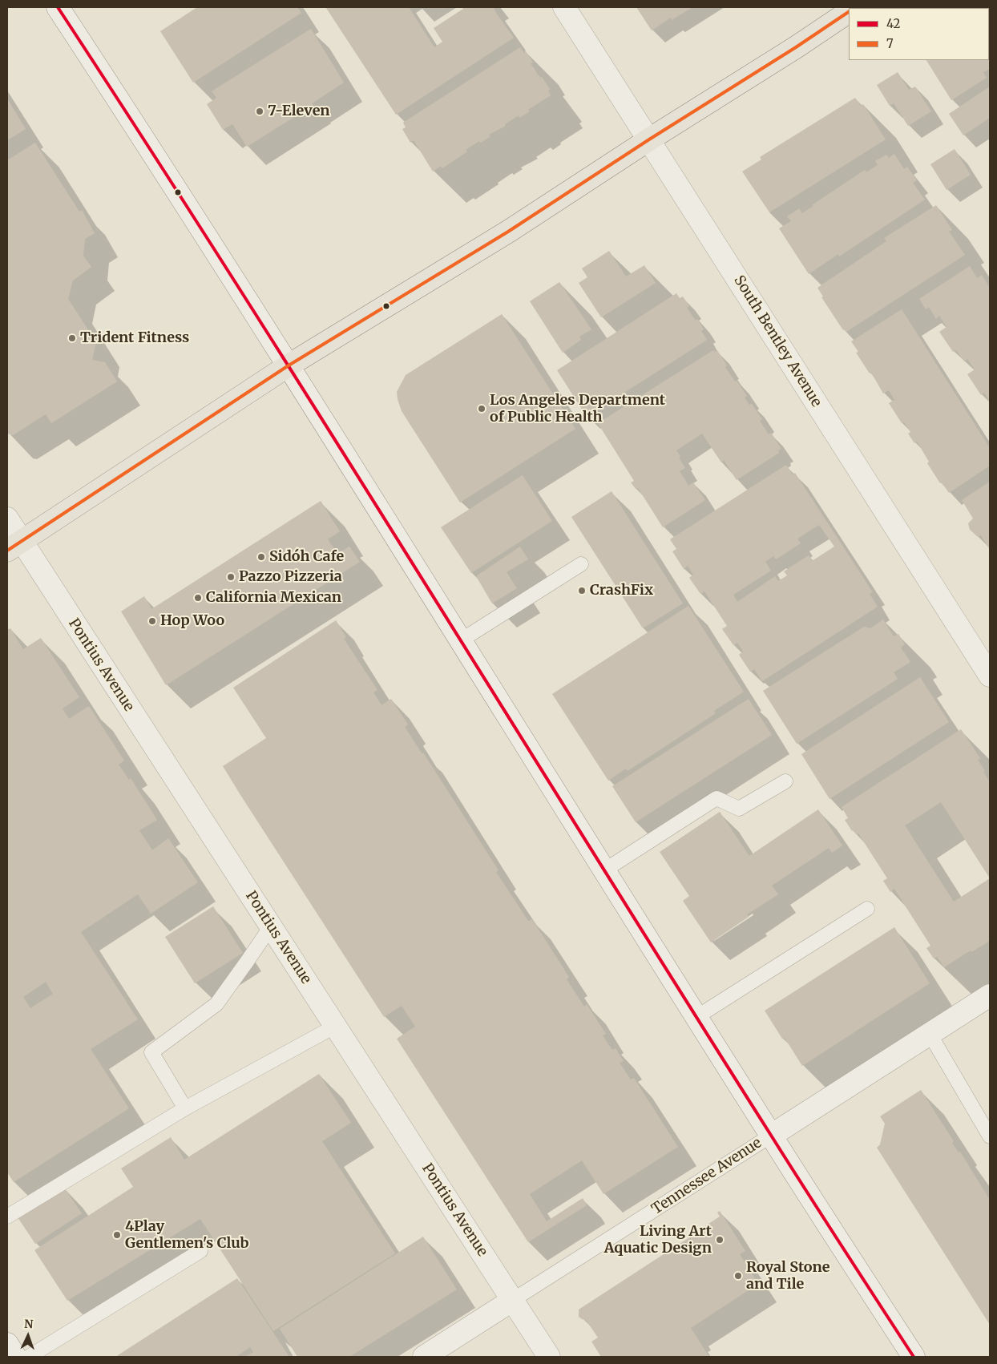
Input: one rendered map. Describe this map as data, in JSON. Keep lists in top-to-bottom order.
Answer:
{
  "streets": {
    "street": ["South Bentley Avenue", "Pontius Avenue", "Tennessee Avenue"]
  },
  "crossings": [
    ["Pontius Avenue", "Tennessee Avenue"]
  ],
  "places": [
    "7-Eleven",
    "Trident Fitness",
    "Los Angeles Department of Public Health",
    "Sidóh Cafe",
    "Pazzo Pizzeria",
    "CrashFix",
    "California Mexican",
    "Hop Woo",
    "4Play Gentlemen's Club",
    "Living Art Aquatic Design",
    "Royal Stone and Tile"
  ],
  "lines": ["transit line 42", "transit line 7"],
  "legend": ["42", "7"],
  "north": "top"
}
